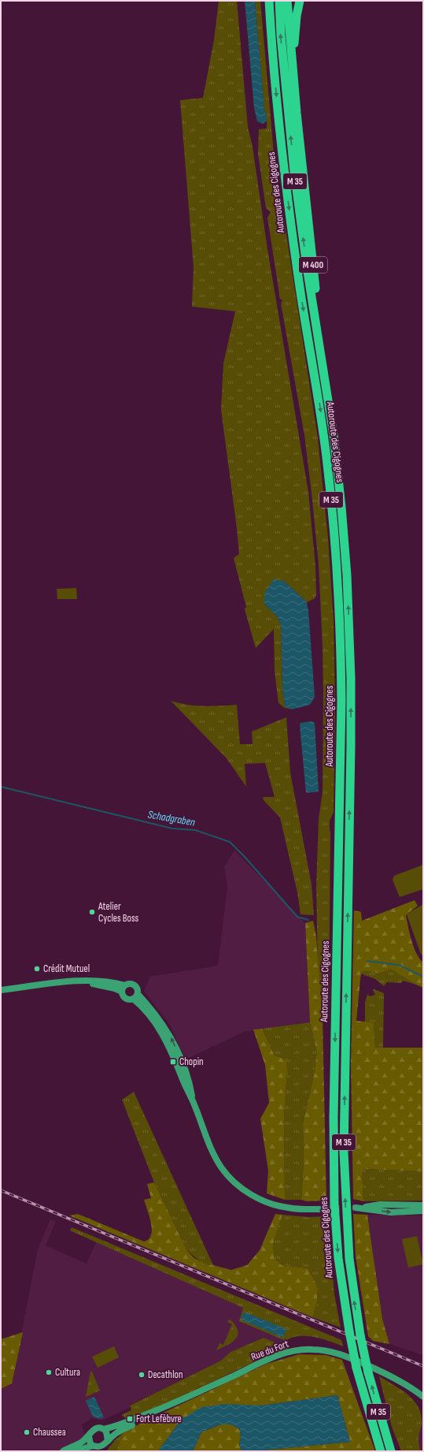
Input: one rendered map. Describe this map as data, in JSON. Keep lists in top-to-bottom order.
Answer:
{
  "streets": {
    "highway": ["M 35", "Autoroute des Cigognes", "M 400"],
    "main road": ["Rue du Fort"]
  },
  "crossings": [
    ["Autoroute des Cigognes", "M 400"]
  ],
  "water": ["Schadgraben"],
  "places": {
    "other": [
      "Atelier Cycles Boss",
      "Crédit Mutuel",
      "Cultura",
      "Decathlon",
      "Chaussea"
    ],
    "transit": ["Chopin", "Fort Lefèbvre"]
  }
}
